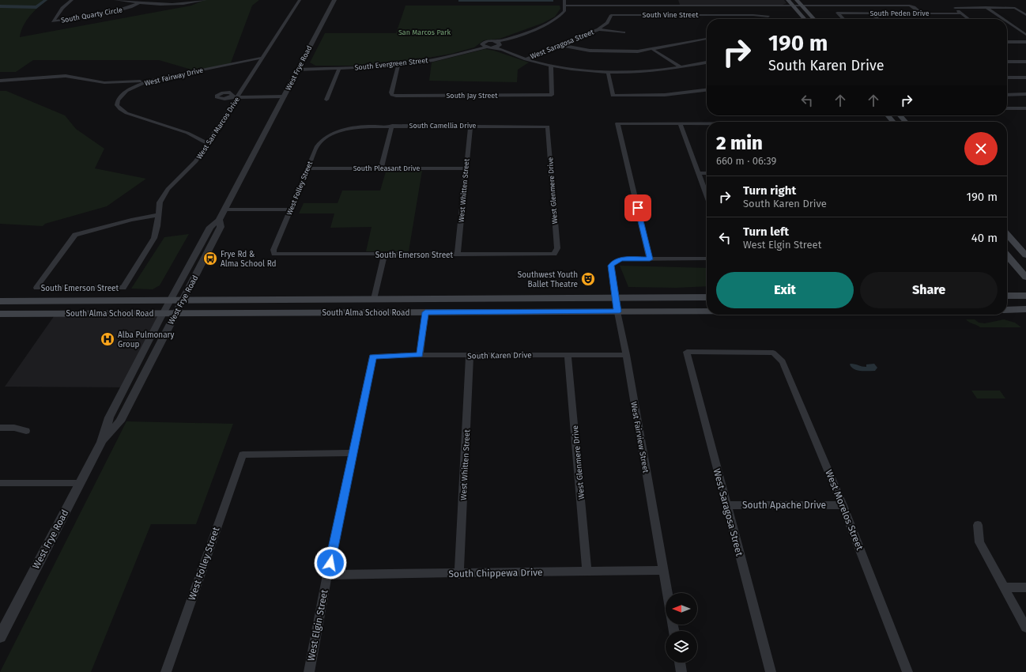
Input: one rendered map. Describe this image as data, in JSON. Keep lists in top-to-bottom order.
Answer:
{
  "streets": {
    "main road": ["South Alma School Road"],
    "street": [
      "South Peden Drive",
      "South Quarty Circle",
      "South Vine Street",
      "West Saragosa Street",
      "South Evergreen Street",
      "West Frye Road",
      "West Fairway Drive",
      "South Jay Street",
      "South Camellia Drive",
      "West San Marcos Drive",
      "South Pleasant Drive",
      "West Folley Street",
      "West Whitten Street",
      "West Glenmere Drive",
      "South Emerson Street",
      "South Karen Drive",
      "West Fairview Street",
      "South Apache Drive",
      "West Morelos Street",
      "South Chippewa Drive",
      "West Elgin Street"
    ]
  },
  "crossings": [
    ["South Vine Street", "West Saragosa Street"],
    ["West Saragosa Street", "South Jay Street"],
    ["West Saragosa Street", "South Apache Drive"],
    ["West Saragosa Street", "West Morelos Street"],
    ["South Evergreen Street", "West Frye Road"],
    ["South Evergreen Street", "South Jay Street"],
    ["West Frye Road", "South Alma School Road"],
    ["West Fairway Drive", "West San Marcos Drive"],
    ["South Camellia Drive", "West Folley Street"],
    ["South Camellia Drive", "West Whitten Street"],
    ["South Camellia Drive", "West Glenmere Drive"],
    ["West San Marcos Drive", "South Emerson Street"],
    ["South Pleasant Drive", "West Folley Street"],
    ["South Pleasant Drive", "West Whitten Street"],
    ["West Folley Street", "South Emerson Street"],
    ["West Folley Street", "West Elgin Street"],
    ["West Whitten Street", "South Emerson Street"],
    ["West Whitten Street", "South Karen Drive"],
    ["West Whitten Street", "South Chippewa Drive"],
    ["West Glenmere Drive", "South Emerson Street"],
    ["West Glenmere Drive", "South Karen Drive"],
    ["West Glenmere Drive", "South Chippewa Drive"],
    ["South Alma School Road", "West Fairview Street"],
    ["South Karen Drive", "West Fairview Street"],
    ["South Karen Drive", "West Elgin Street"],
    ["West Fairview Street", "South Chippewa Drive"],
    ["South Apache Drive", "West Morelos Street"],
    ["South Chippewa Drive", "West Elgin Street"]
  ],
  "parks": ["San Marcos Park"],
  "places": {
    "bus stop": ["Frye Rd & Alma School Rd"],
    "theatre": ["Southwest Youth Ballet Theatre"],
    "hospital": ["Alba Pulmonary Group"]
  },
  "north": "left",
  "page": {
    "turn": ["190 m", "South Karen Drive"],
    "heading": ["2 min", "660 m · 06:39"],
    "list": [
      {
        "name": "Turn right",
        "note": "South Karen Drive",
        "value": "190 m"
      },
      {
        "name": "Turn left",
        "note": "West Elgin Street",
        "value": "40 m"
      }
    ],
    "buttons": ["Exit", "Share"]
  }
}
